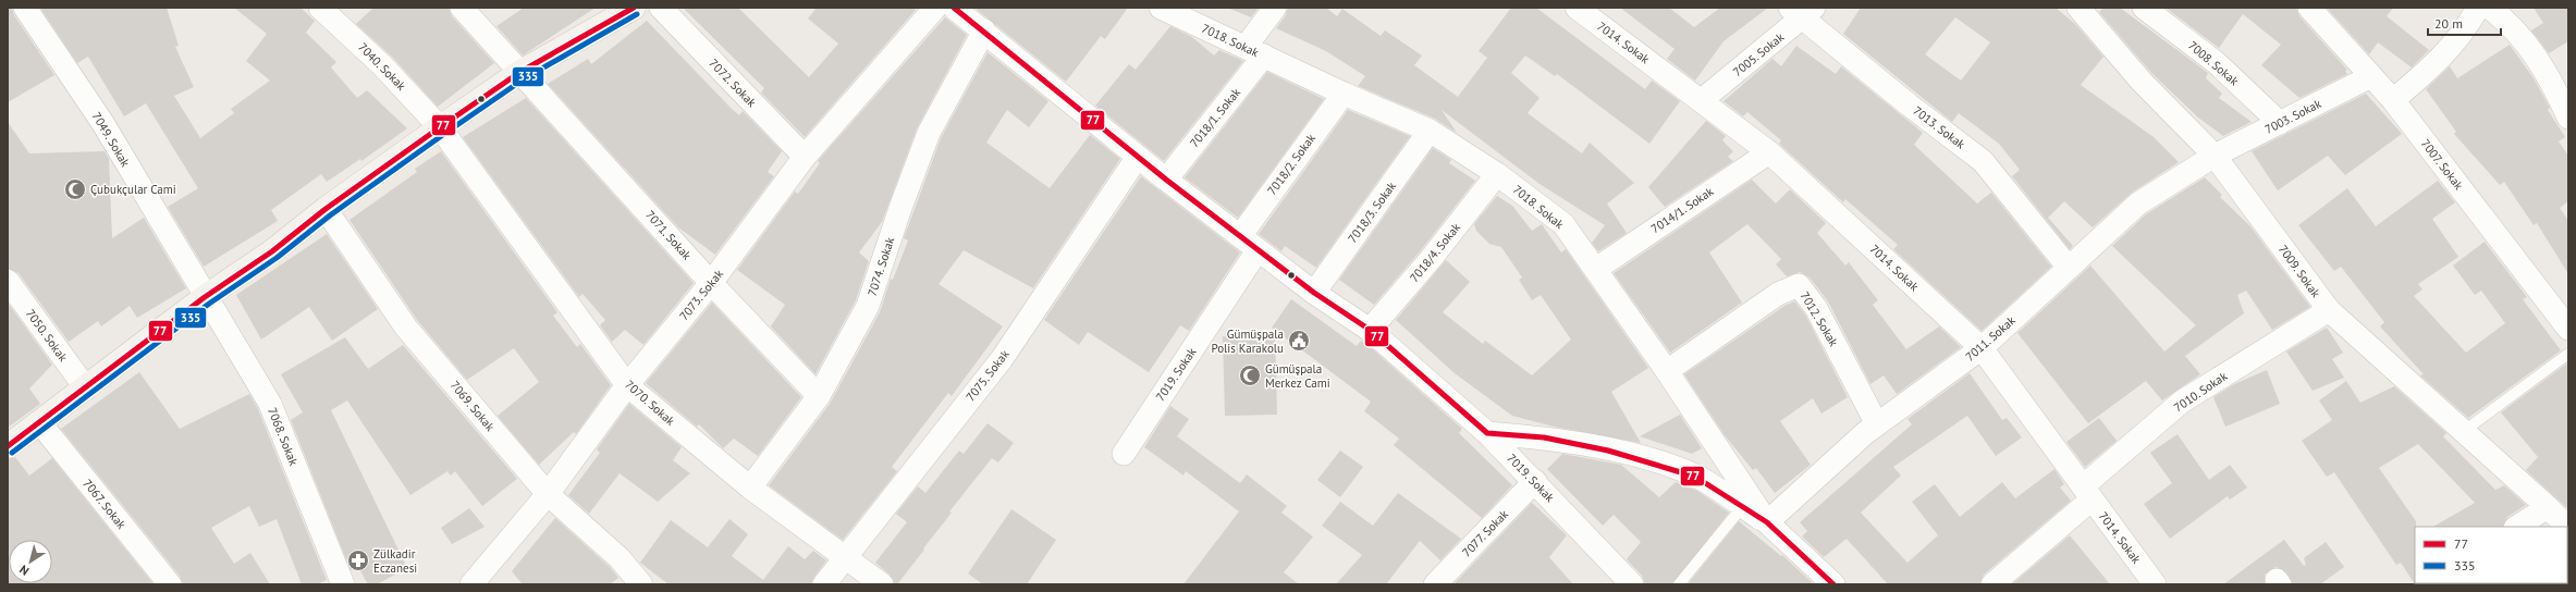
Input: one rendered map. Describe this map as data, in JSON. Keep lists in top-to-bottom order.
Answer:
{
  "streets": {
    "street": [
      "7018. Sokak",
      "7014. Sokak",
      "7005. Sokak",
      "7008. Sokak",
      "7040. Sokak",
      "7072. Sokak",
      "7003. Sokak",
      "7018/1. Sokak",
      "7013. Sokak",
      "7049. Sokak",
      "7018/2. Sokak",
      "7007. Sokak",
      "7014/1. Sokak",
      "7018/3. Sokak",
      "7071. Sokak",
      "7018/4. Sokak",
      "7074. Sokak",
      "7009. Sokak",
      "7073. Sokak",
      "7012. Sokak",
      "7050. Sokak",
      "7011. Sokak",
      "7019. Sokak",
      "7075. Sokak",
      "7010. Sokak",
      "7070. Sokak",
      "7069. Sokak",
      "7068. Sokak",
      "7067. Sokak",
      "7077. Sokak"
    ]
  },
  "crossings": [
    ["7018. Sokak", "7018/1. Sokak"],
    ["7018. Sokak", "7018/2. Sokak"],
    ["7018. Sokak", "7014/1. Sokak"],
    ["7018. Sokak", "7018/3. Sokak"],
    ["7018. Sokak", "7018/4. Sokak"],
    ["7018. Sokak", "7012. Sokak"],
    ["7018. Sokak", "7011. Sokak"],
    ["7014. Sokak", "7005. Sokak"],
    ["7014. Sokak", "7014/1. Sokak"],
    ["7014. Sokak", "7011. Sokak"],
    ["7014. Sokak", "7010. Sokak"],
    ["7005. Sokak", "7013. Sokak"],
    ["7008. Sokak", "7003. Sokak"],
    ["7040. Sokak", "7070. Sokak"],
    ["7072. Sokak", "7073. Sokak"],
    ["7003. Sokak", "7007. Sokak"],
    ["7003. Sokak", "7009. Sokak"],
    ["7003. Sokak", "7011. Sokak"],
    ["7018/1. Sokak", "7019. Sokak"],
    ["7013. Sokak", "7011. Sokak"],
    ["7049. Sokak", "7068. Sokak"],
    ["7018/2. Sokak", "7019. Sokak"],
    ["7018/3. Sokak", "7019. Sokak"],
    ["7071. Sokak", "7074. Sokak"],
    ["7071. Sokak", "7073. Sokak"],
    ["7018/4. Sokak", "7019. Sokak"],
    ["7074. Sokak", "7019. Sokak"],
    ["7074. Sokak", "7070. Sokak"],
    ["7009. Sokak", "7011. Sokak"],
    ["7009. Sokak", "7010. Sokak"],
    ["7073. Sokak", "7070. Sokak"],
    ["7073. Sokak", "7069. Sokak"],
    ["7012. Sokak", "7011. Sokak"],
    ["7019. Sokak", "7075. Sokak"],
    ["7019. Sokak", "7077. Sokak"],
    ["7075. Sokak", "7070. Sokak"]
  ],
  "places": {
    "mosque": ["Çubukçular Cami", "Gümüşpala Merkez Cami"],
    "public building": ["Gümüşpala Polis Karakolu"],
    "pharmacy": ["Zülkadir Eczanesi"]
  },
  "lines": ["transit line 77", "transit line 335"],
  "legend": ["77", "335"],
  "scale_bar": "20 m",
  "north": "bottom left"
}
